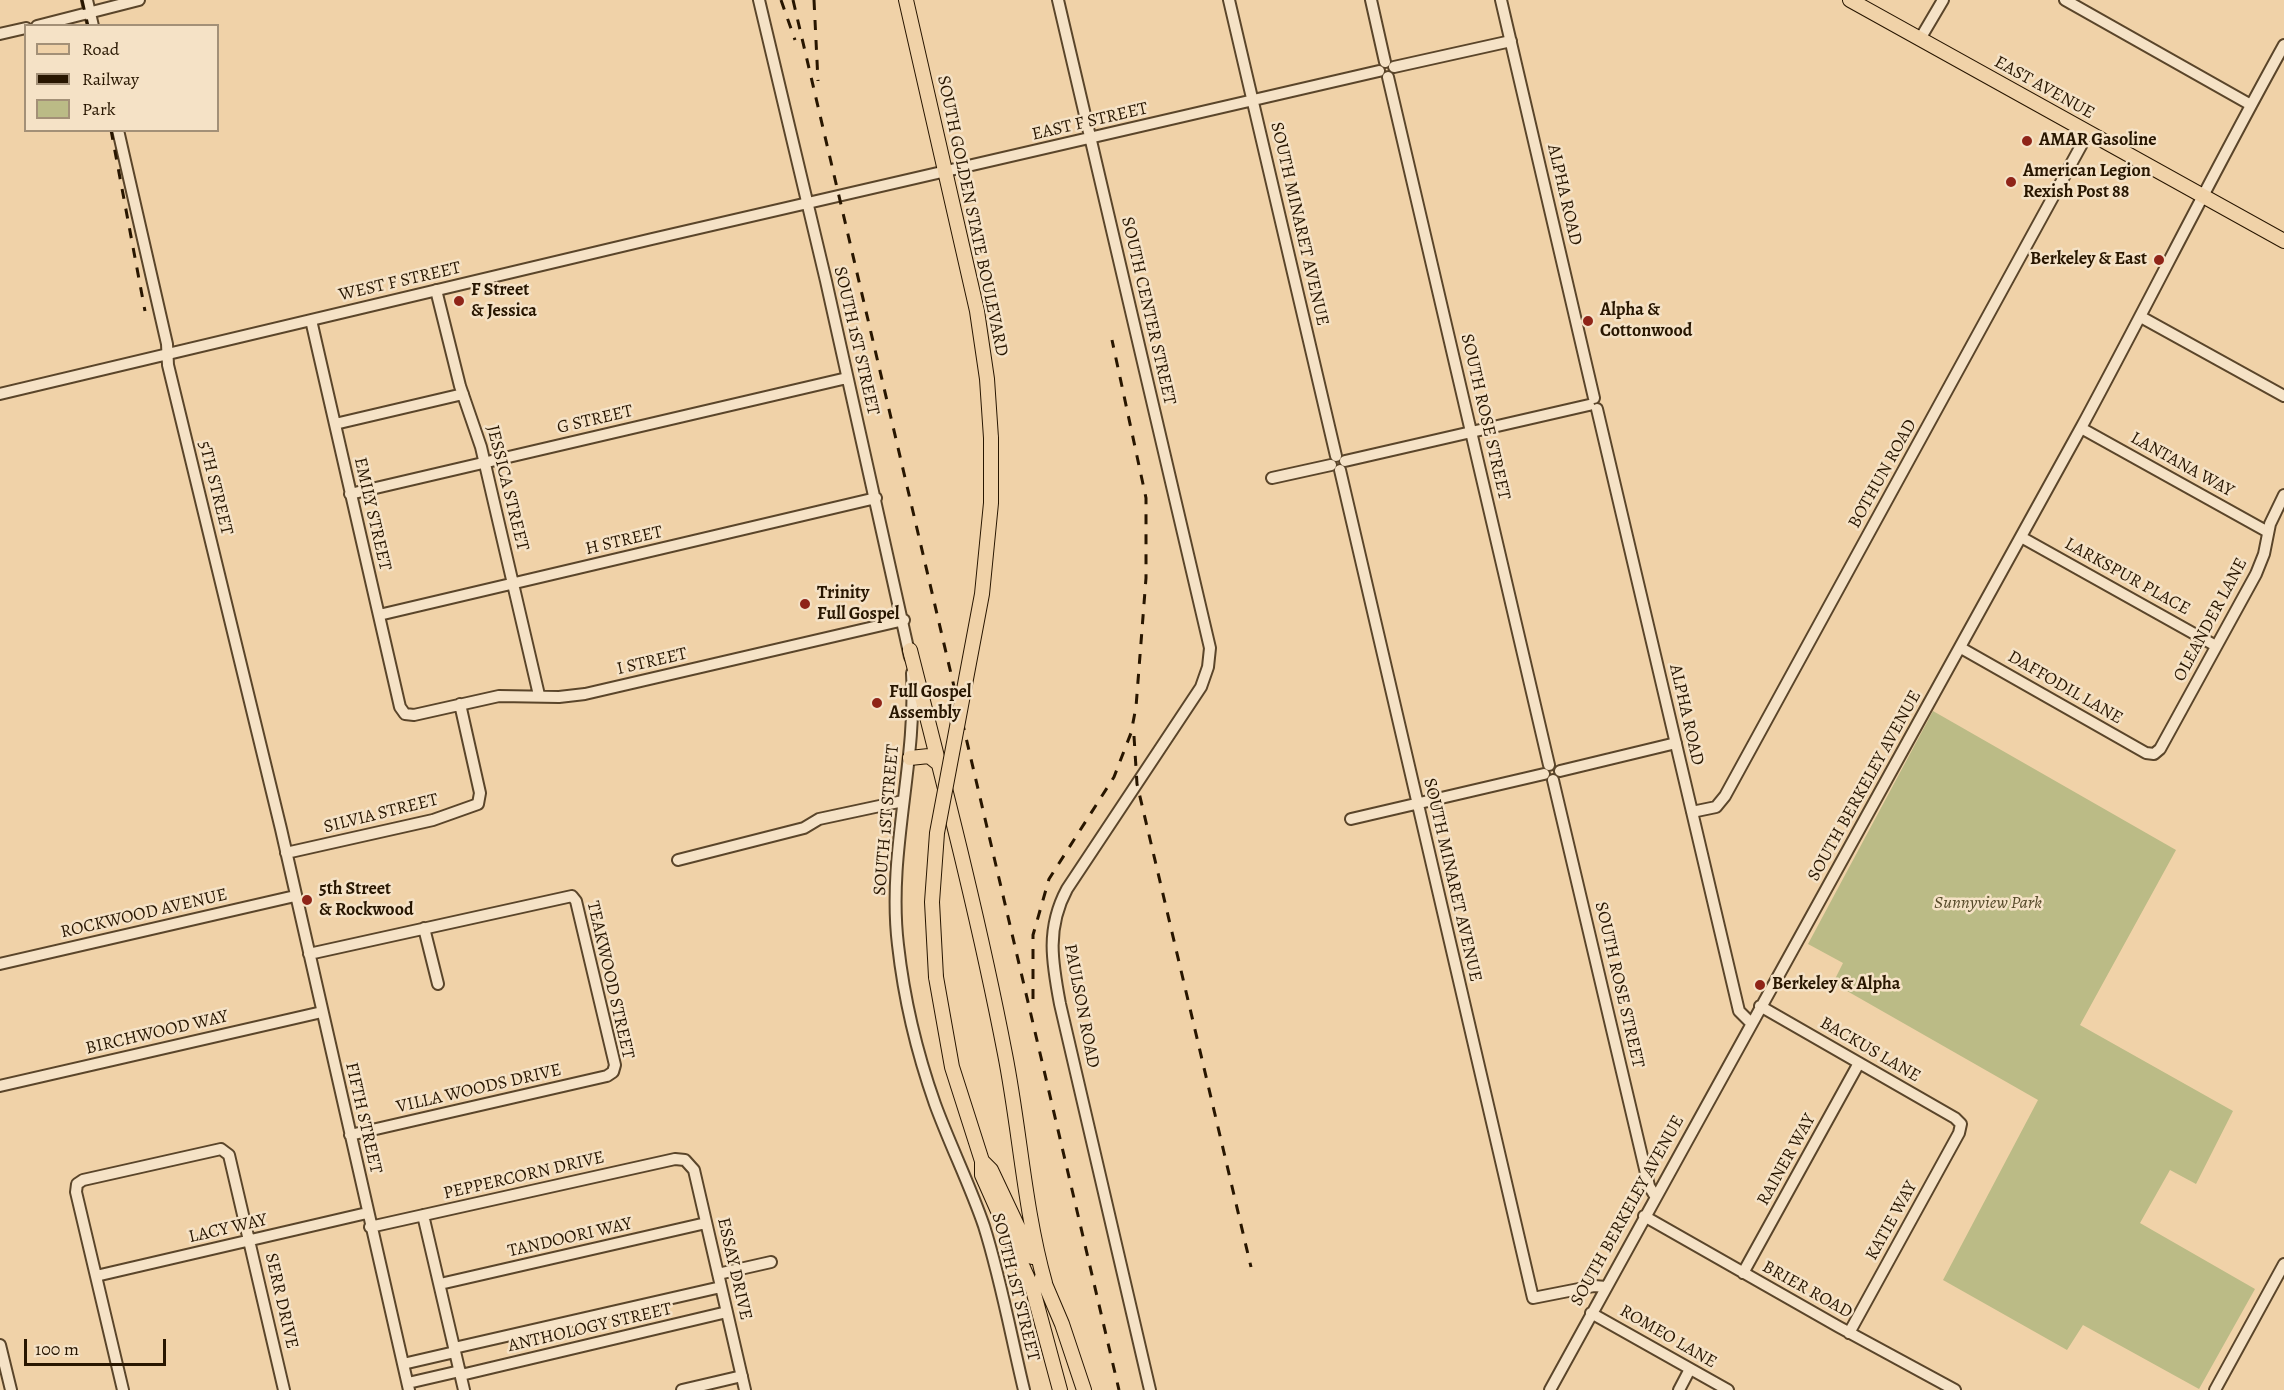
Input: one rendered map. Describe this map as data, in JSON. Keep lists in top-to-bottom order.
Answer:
{
  "streets": {
    "main road": ["EAST AVENUE", "SOUTH GOLDEN STATE BOULEVARD"],
    "street": [
      "EAST F STREET",
      "ALPHA ROAD",
      "SOUTH MINARET AVENUE",
      "WEST F STREET",
      "SOUTH CENTER STREET",
      "SOUTH 1ST STREET",
      "SOUTH ROSE STREET",
      "G STREET",
      "LANTANA WAY",
      "BOTHUN ROAD",
      "5TH STREET",
      "JESSICA STREET",
      "EMILY STREET",
      "H STREET",
      "LARKSPUR PLACE",
      "OLEANDER LANE",
      "I STREET",
      "DAFFODIL LANE",
      "SOUTH BERKELEY AVENUE",
      "SILVIA STREET",
      "ROCKWOOD AVENUE",
      "TEAKWOOD STREET",
      "PAULSON ROAD",
      "BIRCHWOOD WAY",
      "BACKUS LANE",
      "VILLA WOODS DRIVE",
      "FIFTH STREET",
      "RAINER WAY",
      "PEPPERCORN DRIVE",
      "KATIE WAY",
      "LACY WAY",
      "TANDOORI WAY",
      "ESSAY DRIVE",
      "BRIER ROAD",
      "SERR DRIVE",
      "ANTHOLOGY STREET",
      "ROMEO LANE"
    ]
  },
  "crossings": [
    ["EAST AVENUE", "BOTHUN ROAD"],
    ["EAST AVENUE", "SOUTH BERKELEY AVENUE"],
    ["EAST F STREET", "ALPHA ROAD"],
    ["EAST F STREET", "SOUTH GOLDEN STATE BOULEVARD"],
    ["EAST F STREET", "SOUTH MINARET AVENUE"],
    ["EAST F STREET", "WEST F STREET"],
    ["EAST F STREET", "SOUTH CENTER STREET"],
    ["EAST F STREET", "SOUTH 1ST STREET"],
    ["EAST F STREET", "SOUTH ROSE STREET"],
    ["ALPHA ROAD", "BOTHUN ROAD"],
    ["ALPHA ROAD", "SOUTH BERKELEY AVENUE"],
    ["SOUTH MINARET AVENUE", "SOUTH BERKELEY AVENUE"],
    ["WEST F STREET", "SOUTH 1ST STREET"],
    ["WEST F STREET", "5TH STREET"],
    ["WEST F STREET", "JESSICA STREET"],
    ["WEST F STREET", "EMILY STREET"],
    ["SOUTH CENTER STREET", "PAULSON ROAD"],
    ["SOUTH 1ST STREET", "G STREET"],
    ["SOUTH 1ST STREET", "H STREET"],
    ["SOUTH 1ST STREET", "I STREET"],
    ["SOUTH ROSE STREET", "SOUTH BERKELEY AVENUE"],
    ["G STREET", "JESSICA STREET"],
    ["G STREET", "EMILY STREET"],
    ["LANTANA WAY", "OLEANDER LANE"],
    ["LANTANA WAY", "SOUTH BERKELEY AVENUE"],
    ["5TH STREET", "SILVIA STREET"],
    ["5TH STREET", "FIFTH STREET"],
    ["JESSICA STREET", "H STREET"],
    ["JESSICA STREET", "I STREET"],
    ["EMILY STREET", "H STREET"],
    ["EMILY STREET", "I STREET"],
    ["LARKSPUR PLACE", "OLEANDER LANE"],
    ["LARKSPUR PLACE", "SOUTH BERKELEY AVENUE"],
    ["OLEANDER LANE", "DAFFODIL LANE"],
    ["I STREET", "SILVIA STREET"],
    ["DAFFODIL LANE", "SOUTH BERKELEY AVENUE"],
    ["SOUTH BERKELEY AVENUE", "BACKUS LANE"],
    ["SOUTH BERKELEY AVENUE", "BRIER ROAD"],
    ["SOUTH BERKELEY AVENUE", "ROMEO LANE"],
    ["SILVIA STREET", "FIFTH STREET"],
    ["ROCKWOOD AVENUE", "FIFTH STREET"],
    ["TEAKWOOD STREET", "VILLA WOODS DRIVE"],
    ["BIRCHWOOD WAY", "FIFTH STREET"],
    ["BACKUS LANE", "RAINER WAY"],
    ["BACKUS LANE", "KATIE WAY"],
    ["VILLA WOODS DRIVE", "FIFTH STREET"],
    ["FIFTH STREET", "PEPPERCORN DRIVE"],
    ["FIFTH STREET", "LACY WAY"],
    ["FIFTH STREET", "ANTHOLOGY STREET"],
    ["RAINER WAY", "BRIER ROAD"],
    ["PEPPERCORN DRIVE", "ESSAY DRIVE"],
    ["KATIE WAY", "BRIER ROAD"],
    ["LACY WAY", "SERR DRIVE"],
    ["TANDOORI WAY", "ESSAY DRIVE"],
    ["ESSAY DRIVE", "ANTHOLOGY STREET"]
  ],
  "parks": ["Sunnyview Park"],
  "places": [
    "AMAR Gasoline",
    "American Legion Rexish Post 88",
    "Berkeley & East",
    "F Street & Jessica",
    "Alpha & Cottonwood",
    "Trinity Full Gospel",
    "Full Gospel Assembly",
    "5th Street & Rockwood",
    "Berkeley & Alpha"
  ],
  "legend": ["Road", "Railway", "Park"],
  "scale_bar": "100 m"
}
